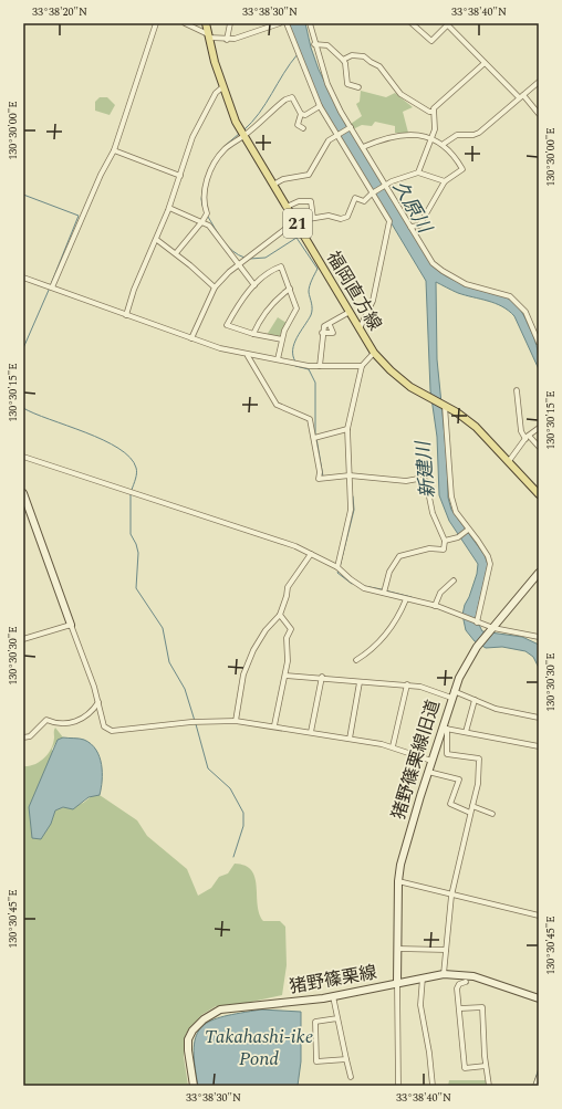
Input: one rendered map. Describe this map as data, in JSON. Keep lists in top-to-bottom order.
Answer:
{
  "streets": {
    "main road": ["21", "福岡直方線"],
    "street": ["猪野篠栗線旧道", "猪野篠栗線"]
  },
  "crossings": [
    ["猪野篠栗線旧道", "猪野篠栗線"]
  ],
  "water": ["久原川", "新建川", "Takahashi-ike Pond"],
  "coordinates": [
    "33°38'20\"N",
    "33°38'30\"N",
    "33°38'40\"N",
    "130°30'00\"E",
    "130°30'15\"E",
    "130°30'30\"E",
    "130°30'45\"E"
  ]
}
